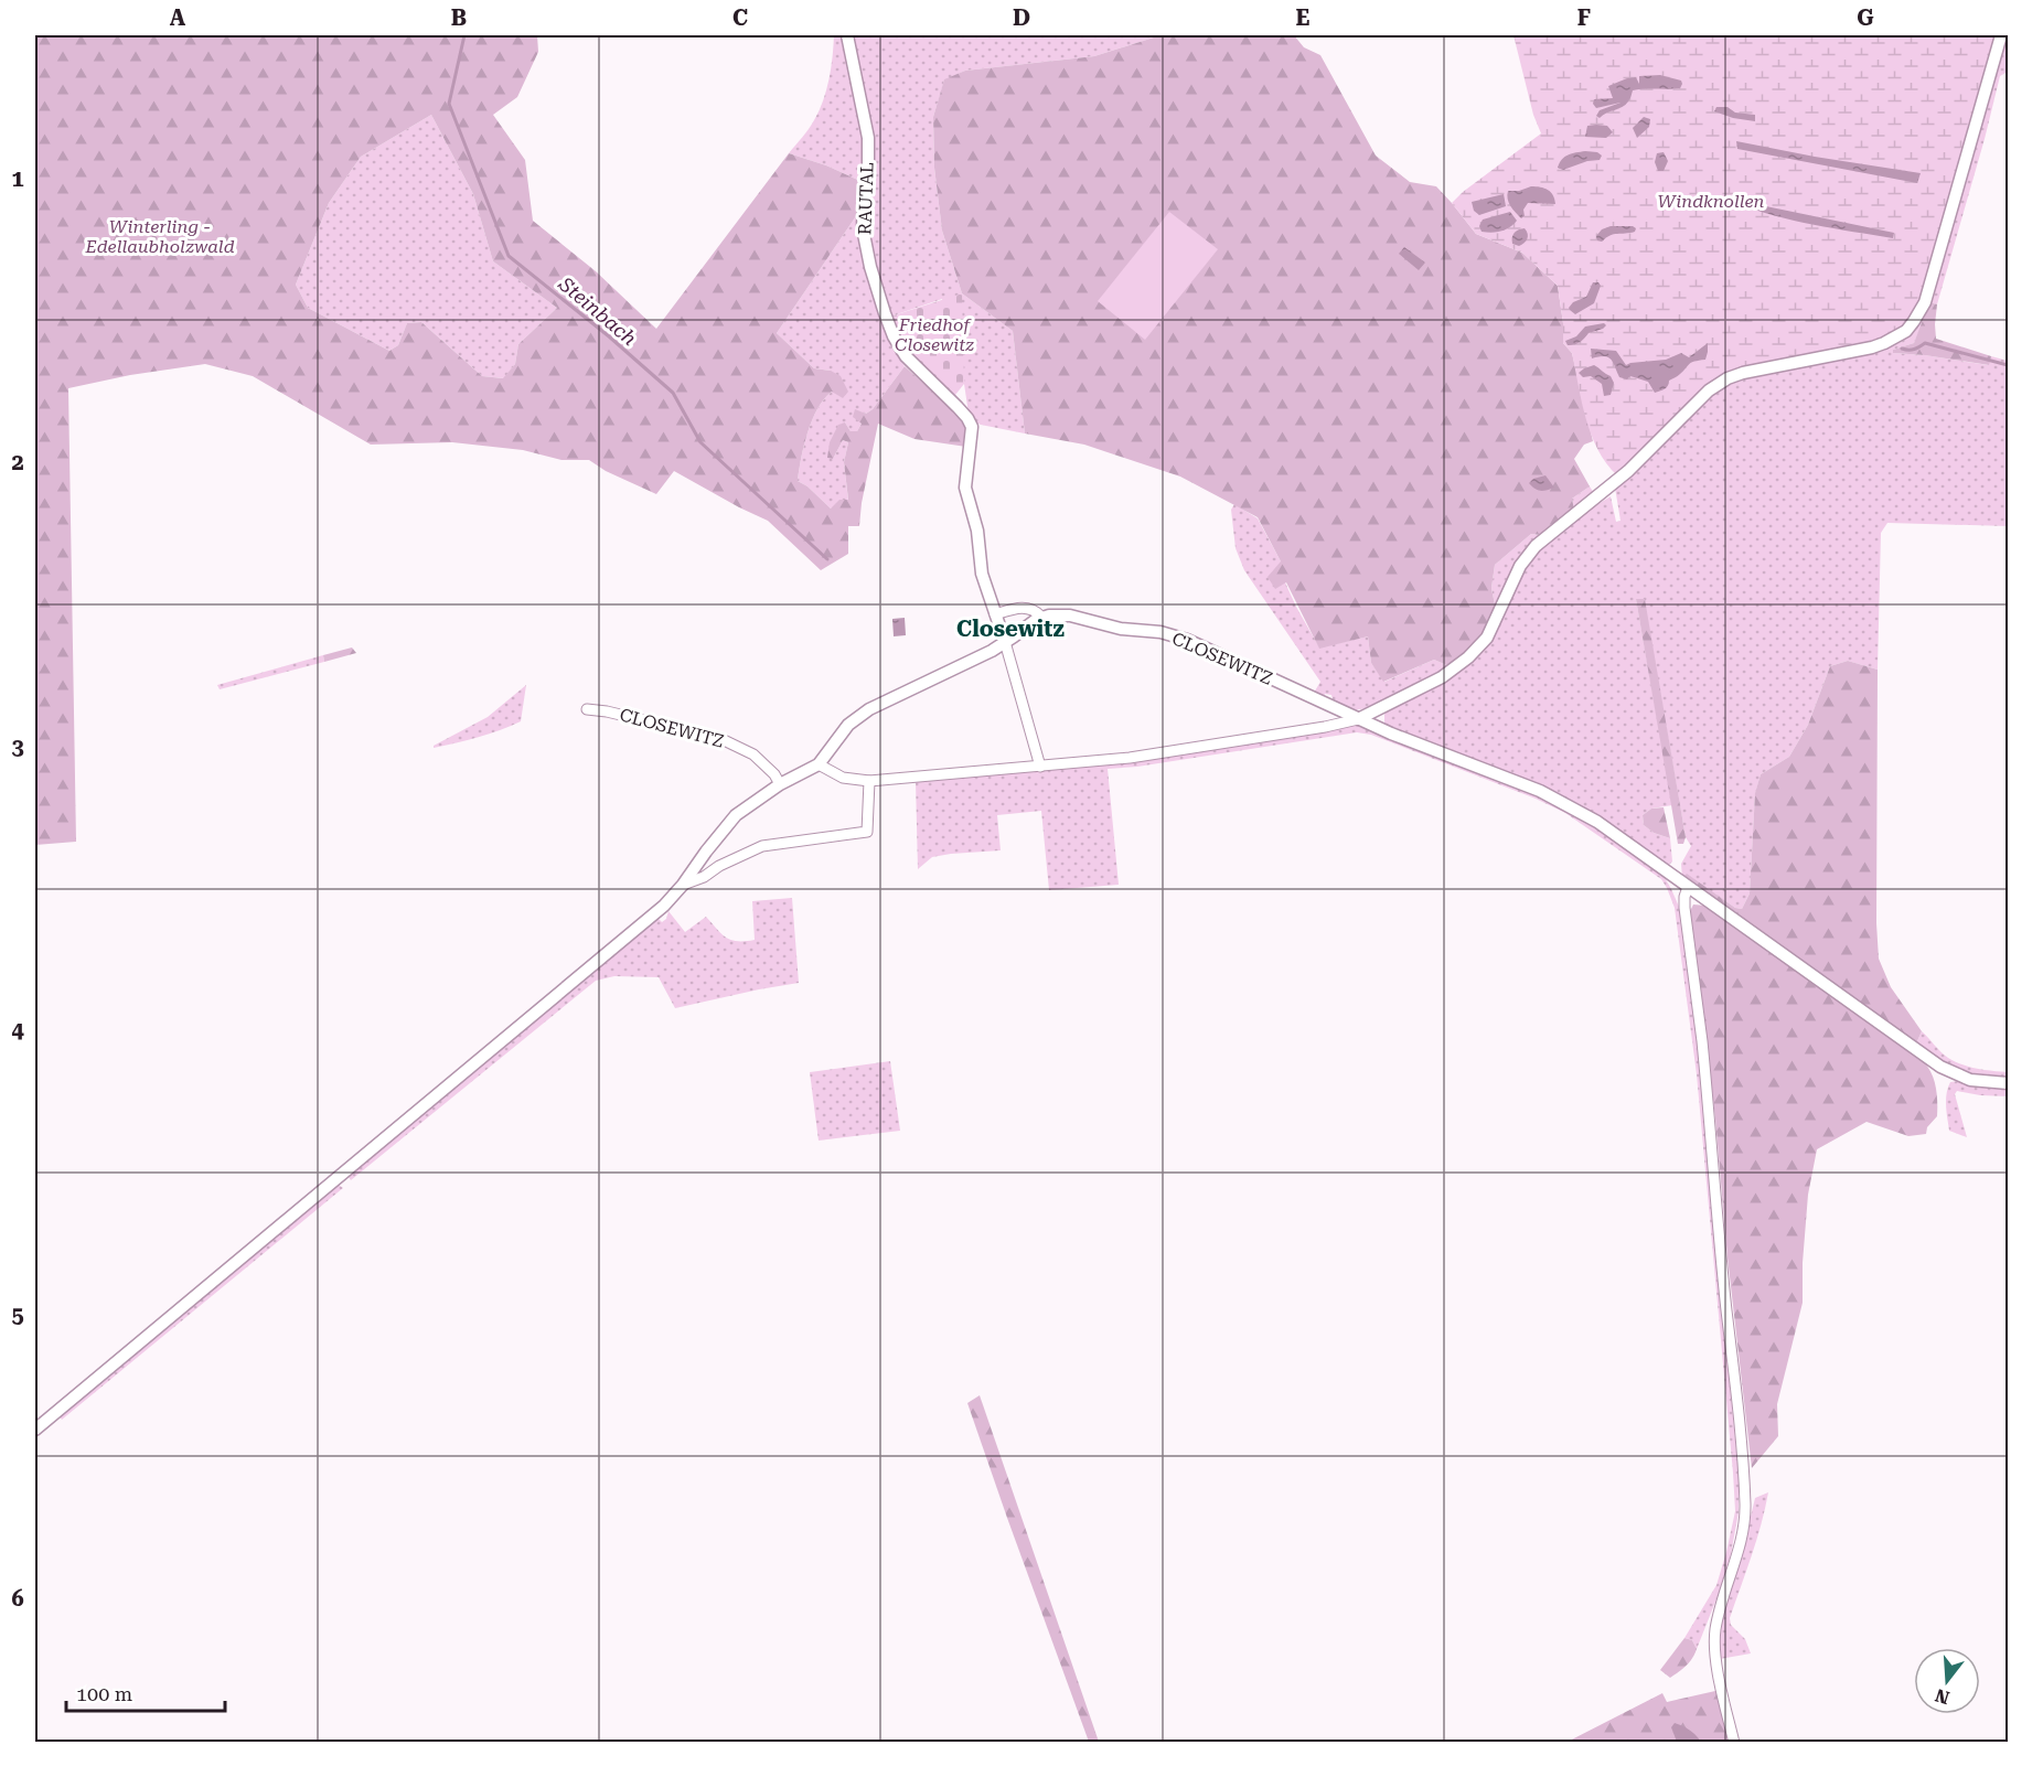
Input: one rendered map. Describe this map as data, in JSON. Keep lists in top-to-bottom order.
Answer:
{
  "streets": {
    "street": ["RAUTAL", "CLOSEWITZ"]
  },
  "crossings": [
    ["RAUTAL", "CLOSEWITZ"]
  ],
  "districts": ["Closewitz"],
  "water": ["Steinbach"],
  "parks": ["Windknollen", "Winterling - Edellaubholzwald", "Friedhof Closewitz"],
  "scale_bar": "100 m",
  "north": "bottom",
  "grid": {
    "columns": [
      "A",
      "B",
      "C",
      "D",
      "E",
      "F",
      "G"
    ],
    "rows": [
      "1",
      "2",
      "3",
      "4",
      "5",
      "6"
    ]
  }
}
